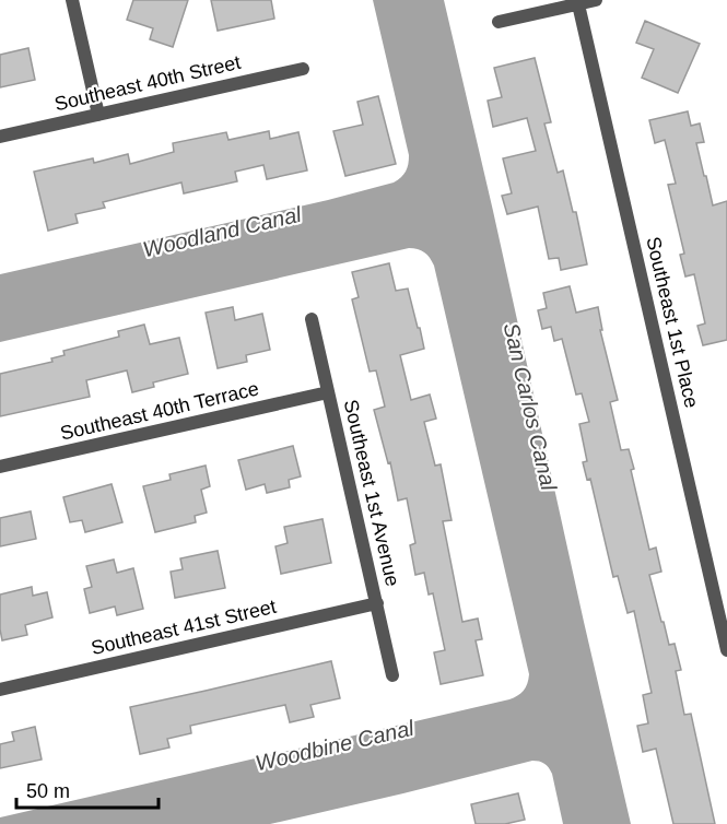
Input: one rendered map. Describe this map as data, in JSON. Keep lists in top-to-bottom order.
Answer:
{
  "streets": {
    "street": [
      "Southeast 40th Street",
      "Southeast 1st Place",
      "Southeast 40th Terrace",
      "Southeast 1st Avenue",
      "Southeast 41st Street"
    ]
  },
  "crossings": [
    ["Southeast 40th Terrace", "Southeast 1st Avenue"],
    ["Southeast 1st Avenue", "Southeast 41st Street"]
  ],
  "water": ["Woodland Canal", "San Carlos Canal", "Woodbine Canal"],
  "scale_bar": "50 m"
}
